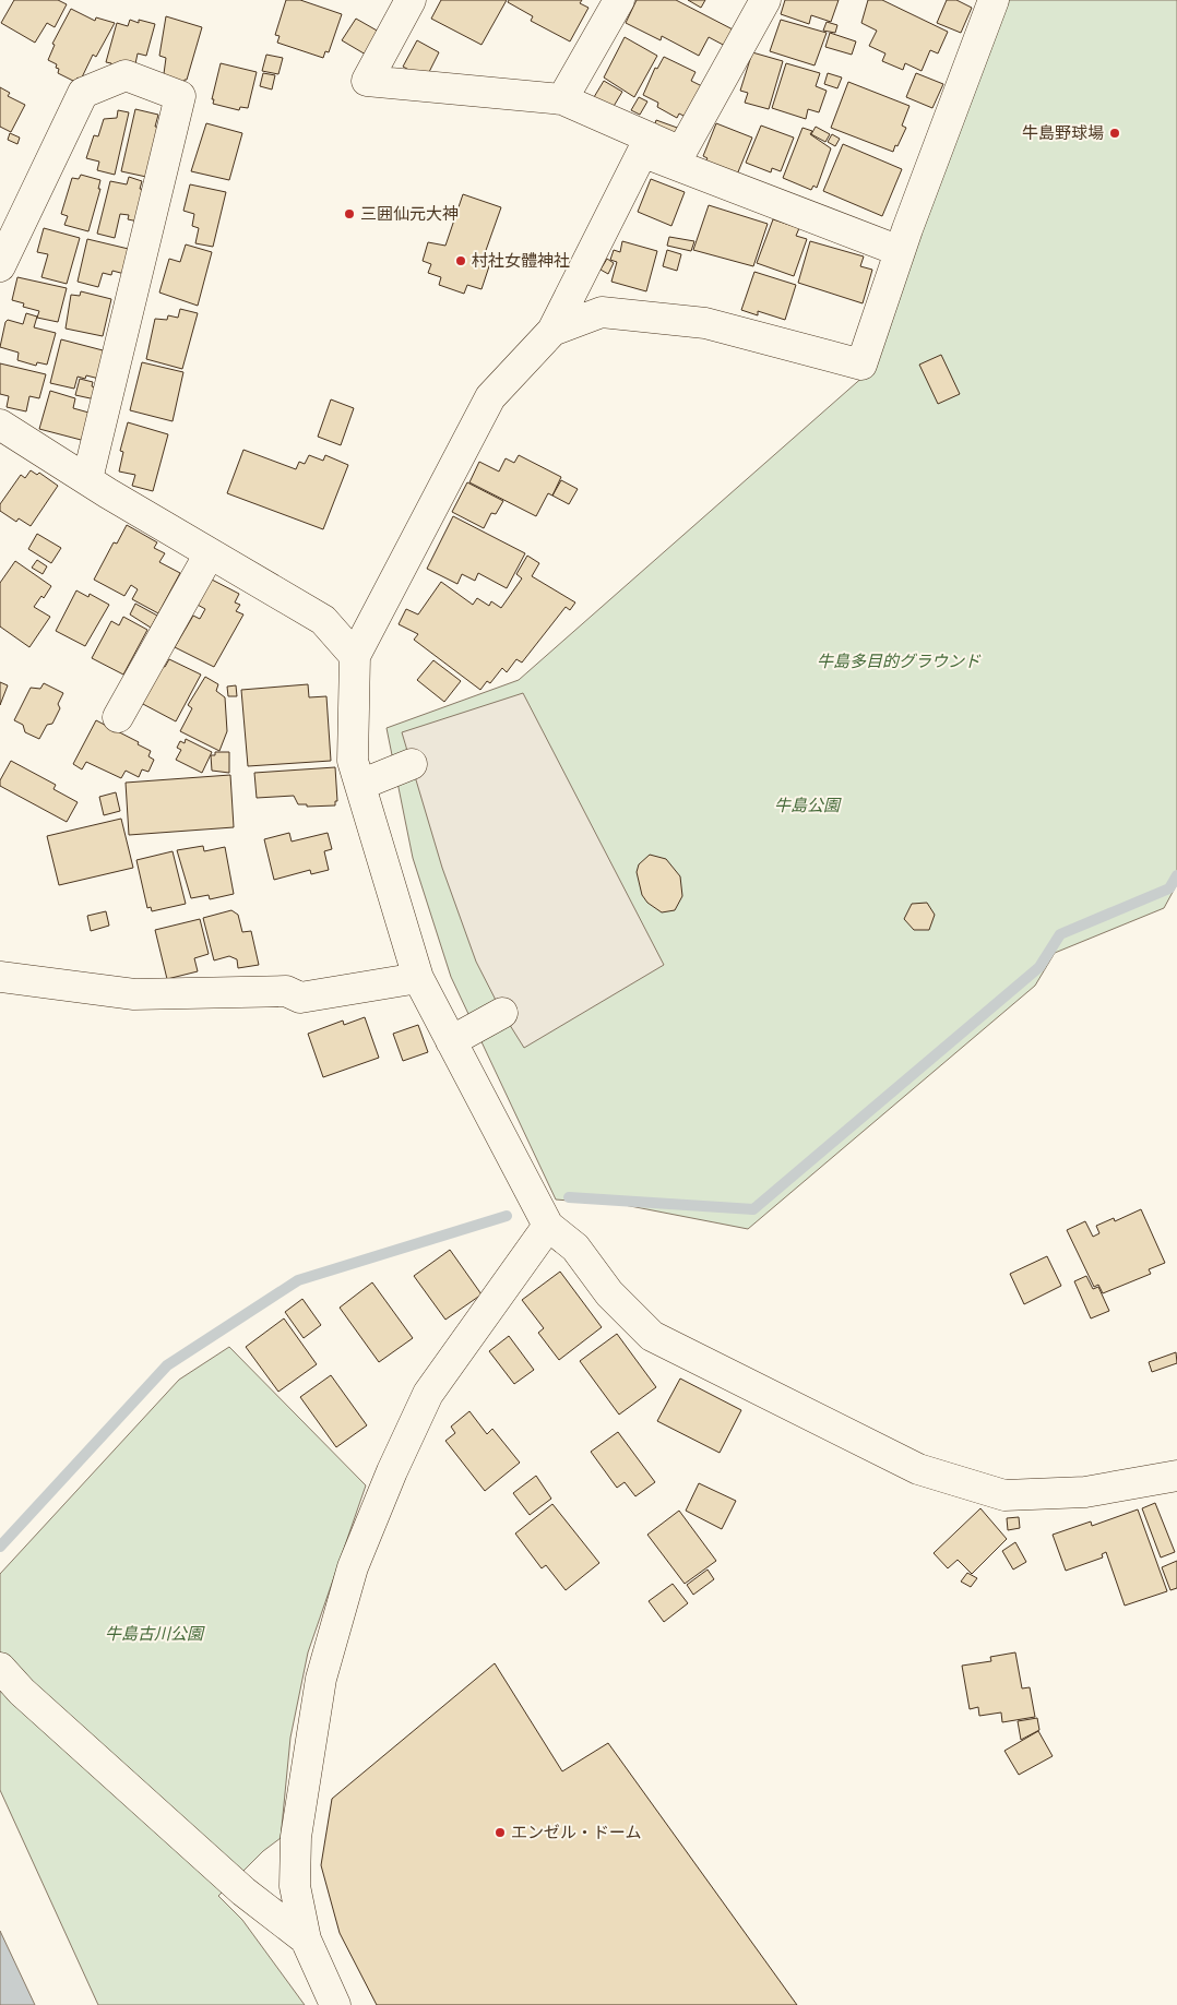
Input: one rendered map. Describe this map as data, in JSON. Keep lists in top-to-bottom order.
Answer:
{
  "parks": ["牛島多目的グラウンド", "牛島公園", "牛島古川公園"],
  "places": [
    "牛島野球場",
    "三囲仙元大神",
    "村社女體神社",
    "エンゼル・ドーム"
  ]
}
